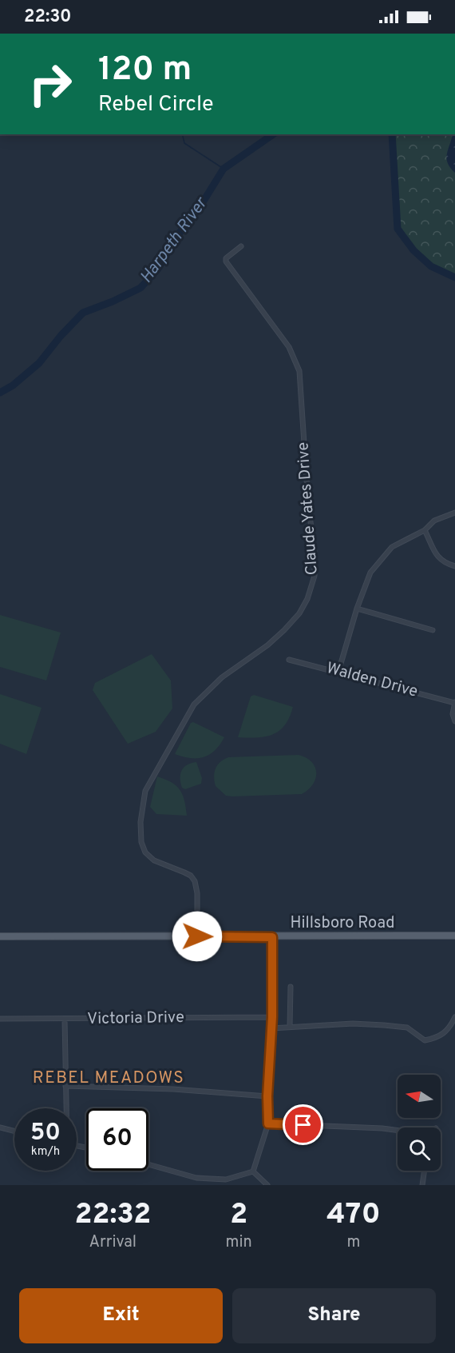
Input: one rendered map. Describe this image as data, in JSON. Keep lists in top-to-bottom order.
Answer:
{
  "streets": {
    "main road": ["Hillsboro Road"],
    "street": ["Claude Yates Drive", "Walden Drive", "Victoria Drive"]
  },
  "crossings": [
    ["Claude Yates Drive", "Hillsboro Road"]
  ],
  "districts": ["REBEL MEADOWS"],
  "water": ["Harpeth River"],
  "north": "left",
  "page": {
    "status": "22:30",
    "turn": ["120 m", "Rebel Circle"],
    "speed": "50 km/h",
    "limit": "60",
    "eta": [
      "22:32",
      "Arrival",
      "2",
      "min",
      "470",
      "m"
    ],
    "buttons": ["Exit", "Share"]
  }
}
